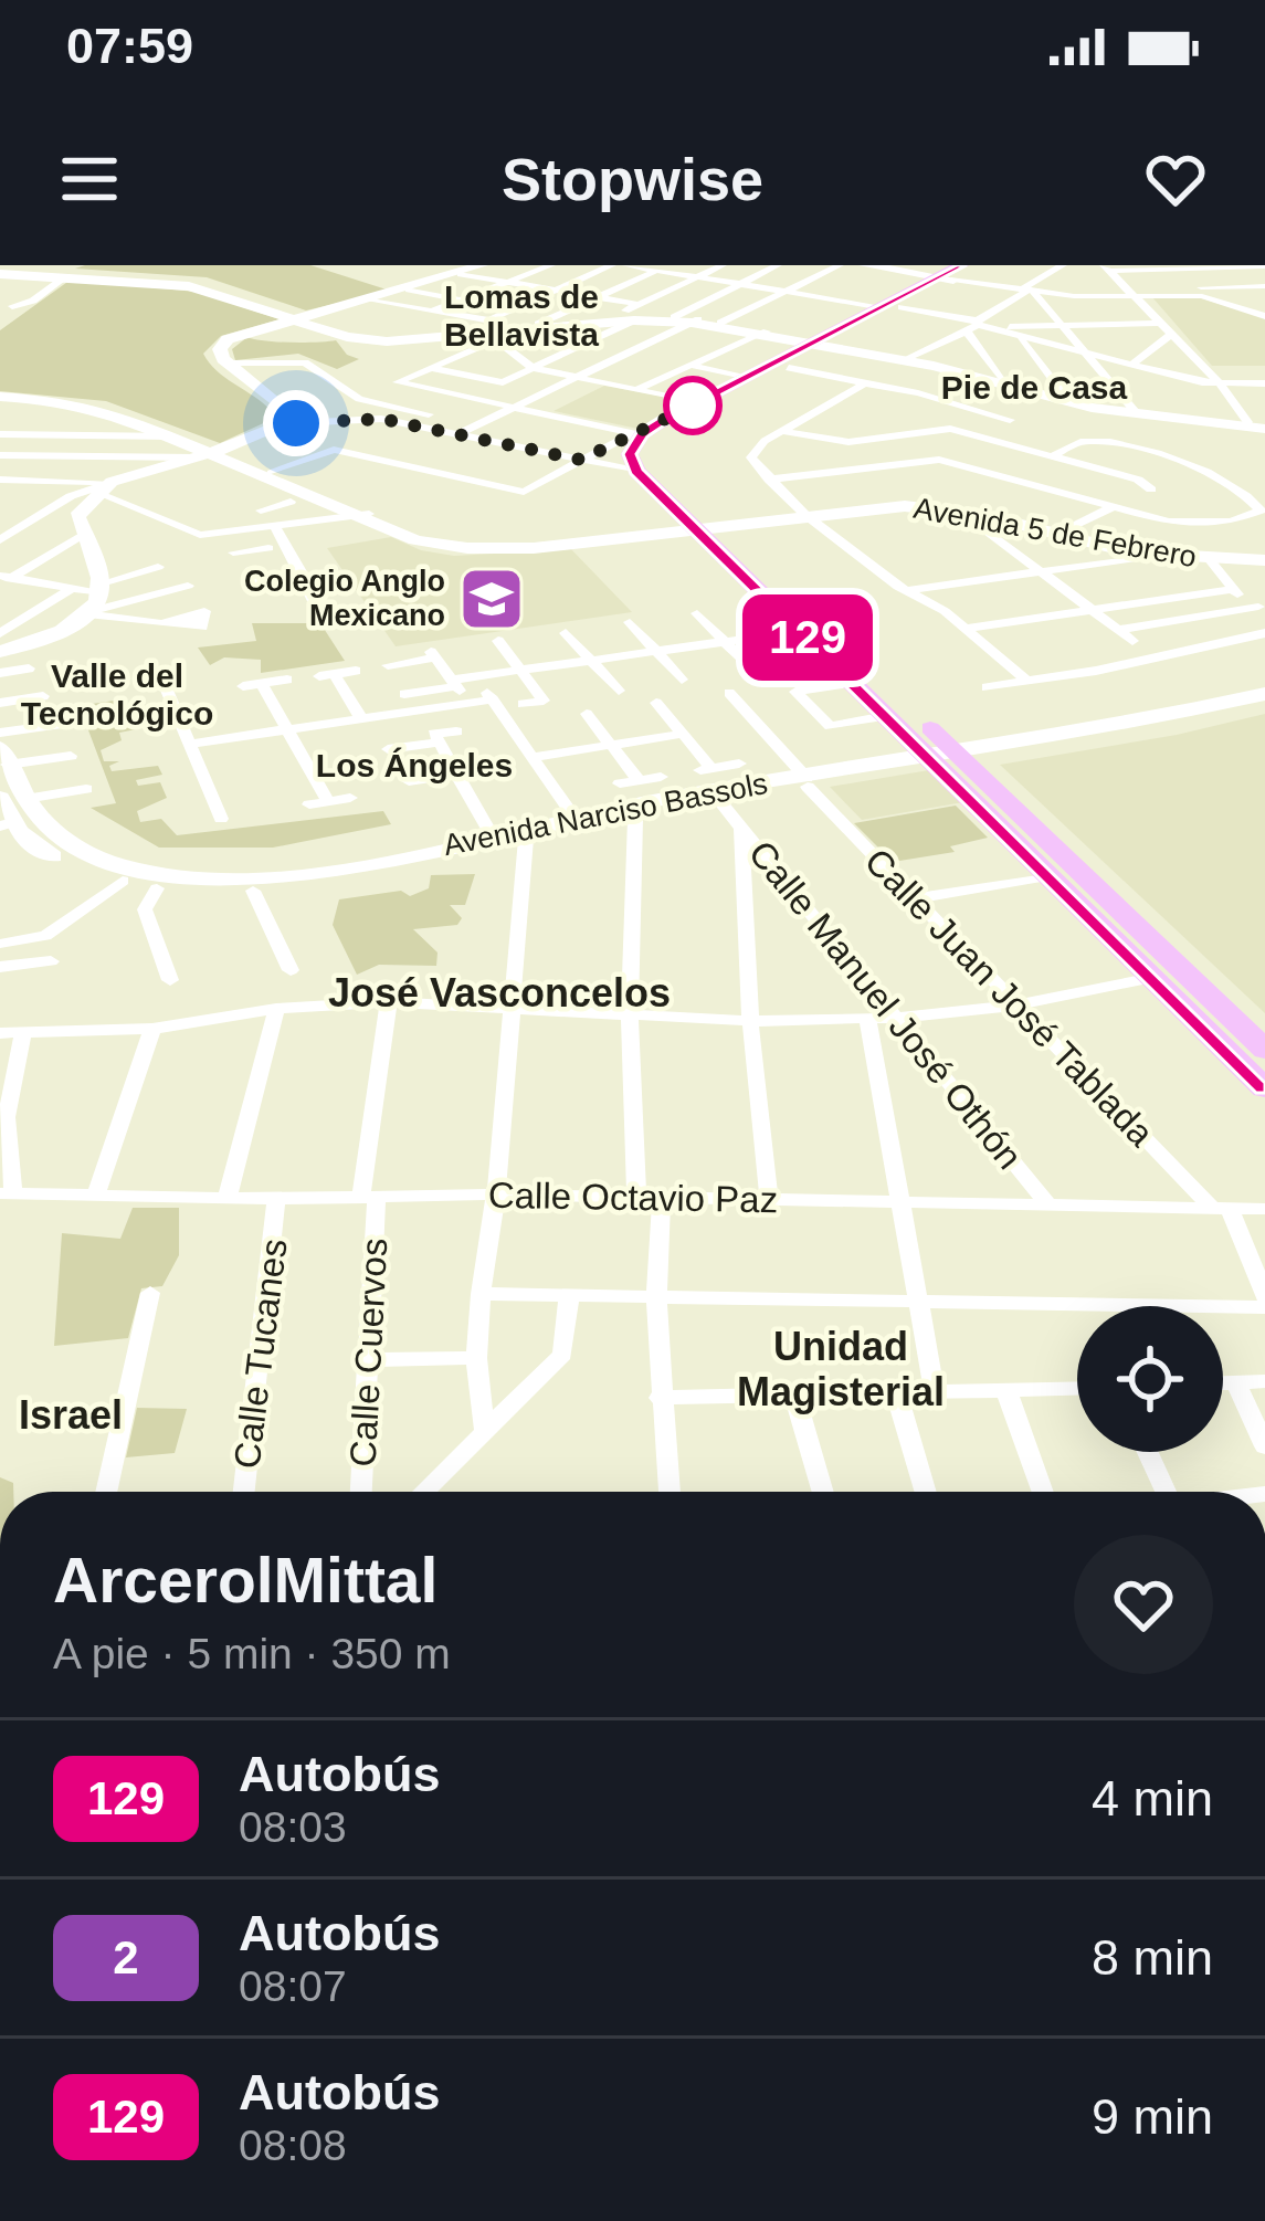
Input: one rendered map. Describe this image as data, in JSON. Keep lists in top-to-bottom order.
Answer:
{
  "streets": {
    "street": [
      "Avenida 5 de Febrero",
      "Avenida Narciso Bassols",
      "Calle Juan José Tablada",
      "Calle Manuel José Othón",
      "Calle Octavio Paz",
      "Calle Cuervos",
      "Calle Tucanes"
    ]
  },
  "crossings": [
    ["Avenida Narciso Bassols", "Calle Juan José Tablada"],
    ["Avenida Narciso Bassols", "Calle Manuel José Othón"],
    ["Calle Juan José Tablada", "Calle Octavio Paz"],
    ["Calle Manuel José Othón", "Calle Octavio Paz"],
    ["Calle Octavio Paz", "Calle Cuervos"],
    ["Calle Octavio Paz", "Calle Tucanes"]
  ],
  "districts": [
    "Lomas de Bellavista",
    "Pie de Casa",
    "Valle del Tecnológico",
    "Los Ángeles",
    "José Vasconcelos",
    "Unidad Magisterial",
    "Israel"
  ],
  "places": {
    "school or university": ["Colegio Anglo Mexicano"]
  },
  "lines": ["bus line 129"],
  "page": {
    "status": "07:59",
    "header": "Stopwise",
    "on_map": "129",
    "heading": ["ArcerolMittal", "A pie · 5 min · 350 m"],
    "list": [
      {
        "mark": "129",
        "name": "Autobús",
        "note": "08:03",
        "value": "4 min"
      },
      {
        "mark": "2",
        "name": "Autobús",
        "note": "08:07",
        "value": "8 min"
      },
      {
        "mark": "129",
        "name": "Autobús",
        "note": "08:08",
        "value": "9 min"
      }
    ]
  }
}
